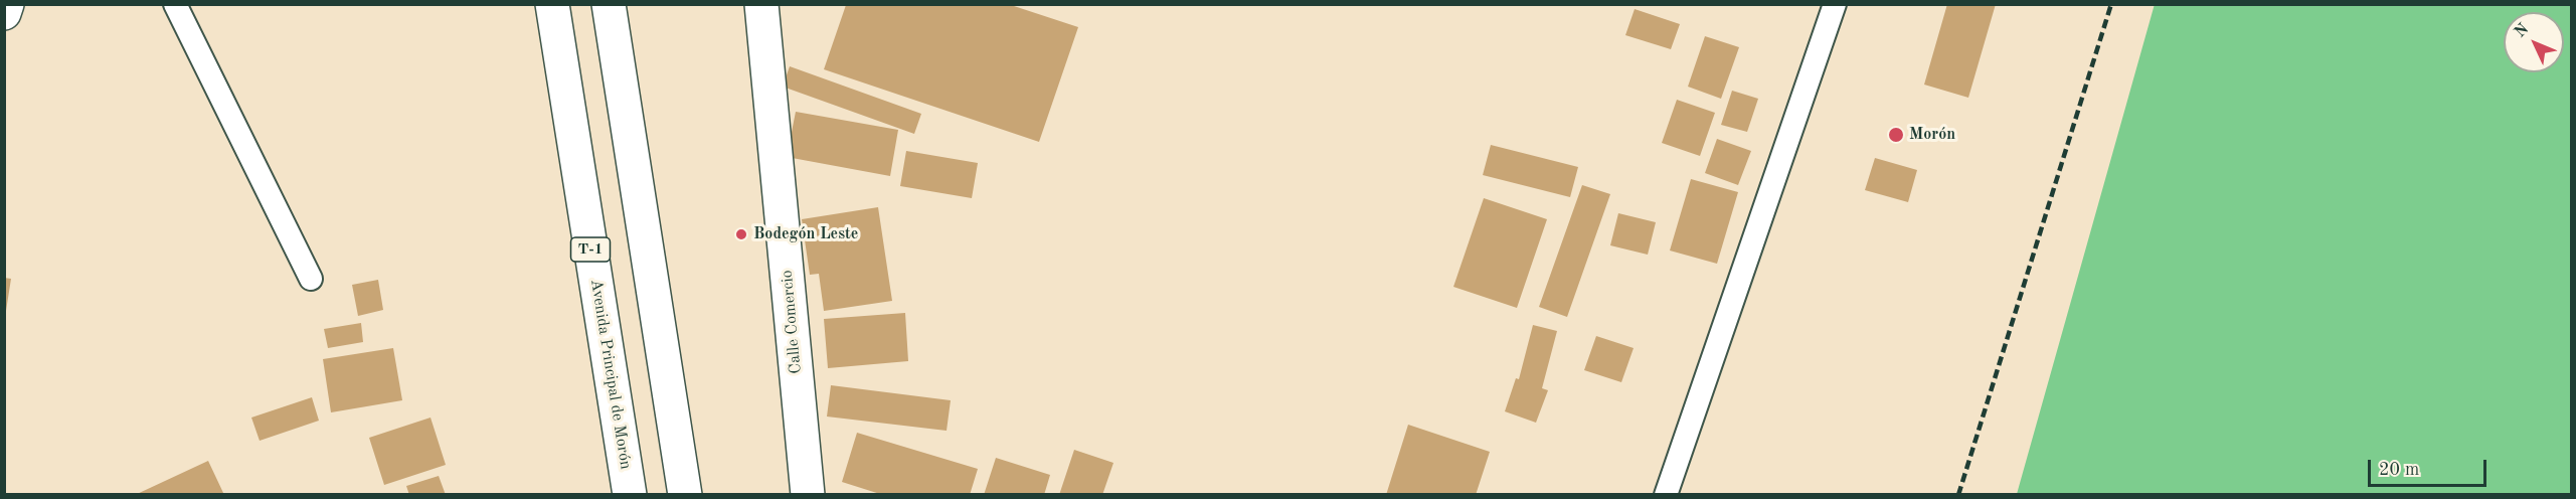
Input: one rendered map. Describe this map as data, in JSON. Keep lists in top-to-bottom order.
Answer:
{
  "streets": {
    "main road": ["T-1", "Calle Comercio", "Avenida Principal de Morón"]
  },
  "places": ["Morón", "Bodegón Leste"],
  "scale_bar": "20 m",
  "north": "top left"
}
